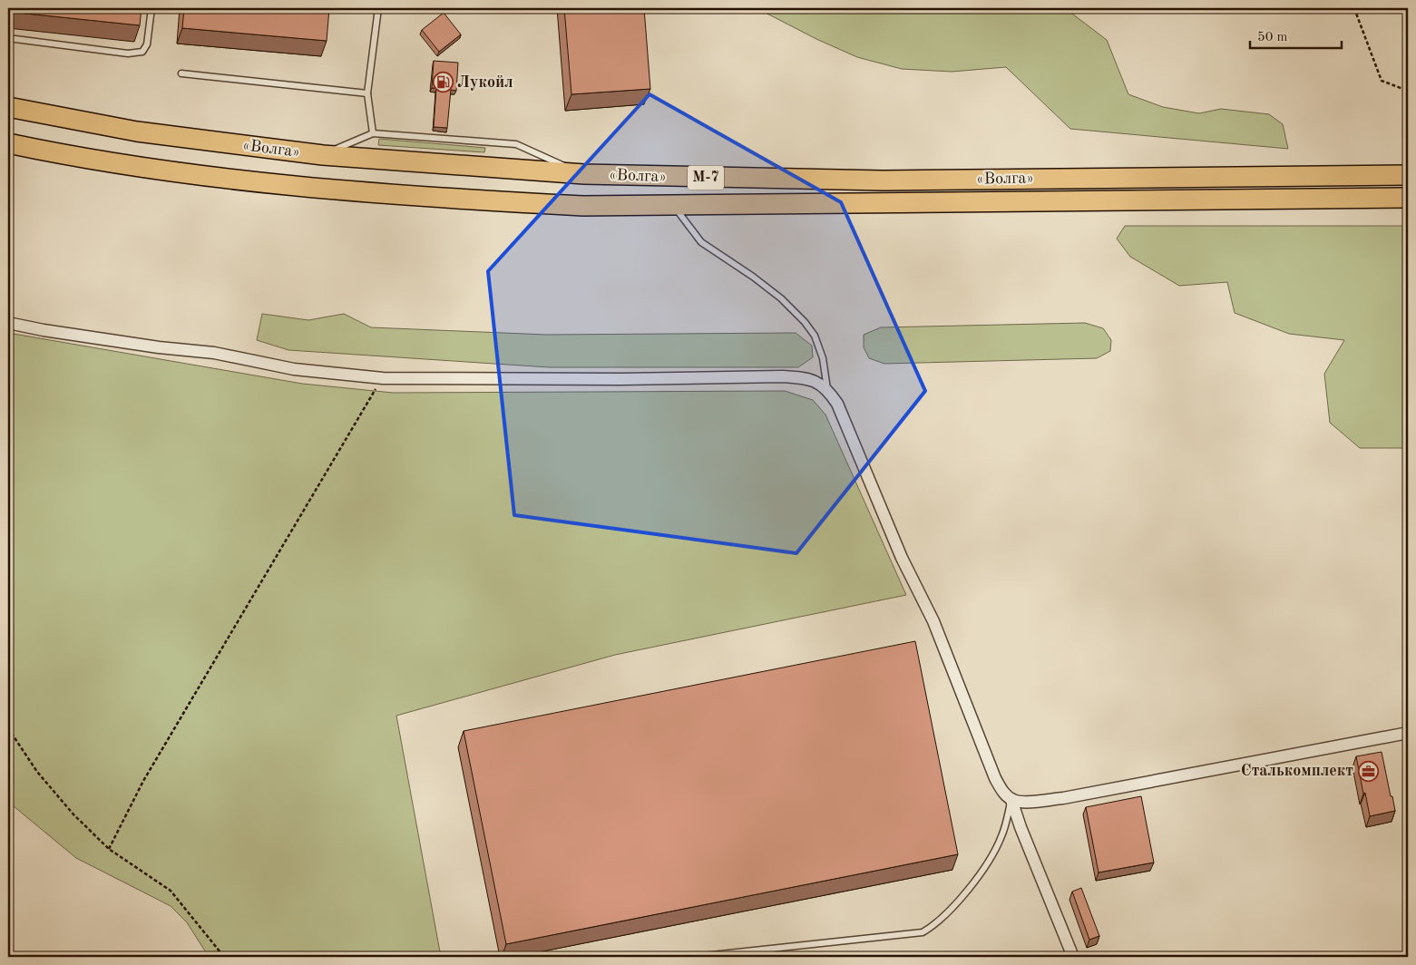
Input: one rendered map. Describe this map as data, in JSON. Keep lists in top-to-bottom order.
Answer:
{
  "streets": {
    "highway": ["«Волга»", "М-7"]
  },
  "places": {
    "fuel station": ["Лукойл"],
    "office": ["Сталькомплект"]
  },
  "scale_bar": "50 m"
}
